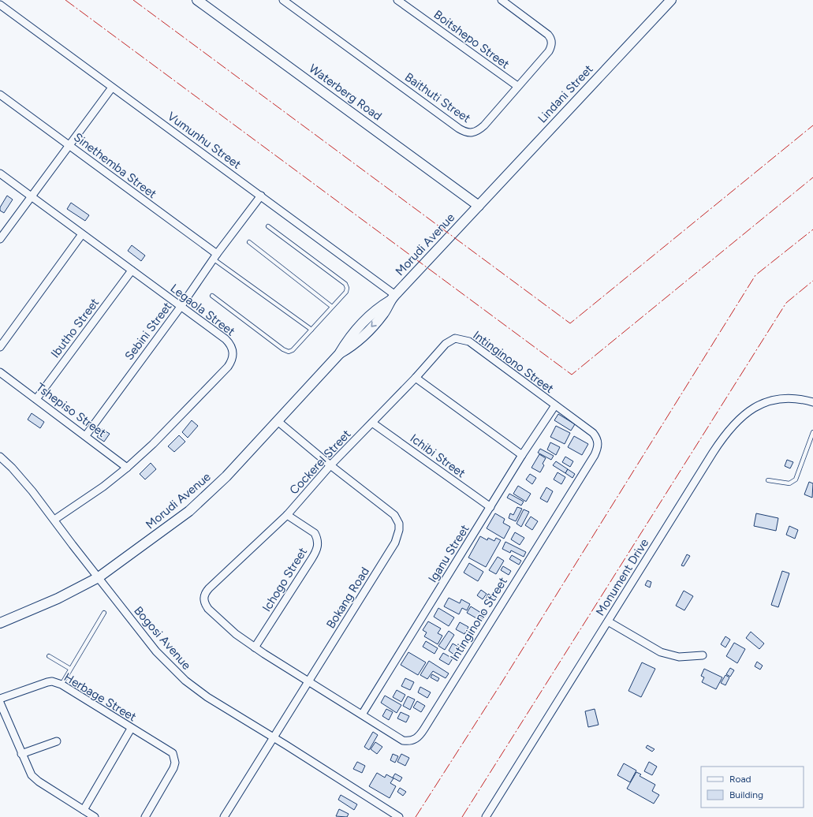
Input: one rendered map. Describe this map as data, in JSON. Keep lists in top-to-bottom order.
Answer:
{
  "streets": {
    "street": [
      "Boitshepo Street",
      "Waterberg Road",
      "Lindani Street",
      "Baithuti Street",
      "Vumunhu Street",
      "Sinethemba Street",
      "Morudi Avenue",
      "Legaola Street",
      "Ibutho Street",
      "Sebini Street",
      "Intinginono Street",
      "Tshepiso Street",
      "Ichibi Street",
      "Cockerel Street",
      "Iganu Street",
      "Monument Drive",
      "Ichogo Street",
      "Bokang Road",
      "Bogosi Avenue",
      "Herbage Street"
    ]
  },
  "crossings": [
    ["Boitshepo Street", "Baithuti Street"],
    ["Waterberg Road", "Lindani Street"],
    ["Waterberg Road", "Morudi Avenue"],
    ["Lindani Street", "Morudi Avenue"],
    ["Vumunhu Street", "Morudi Avenue"],
    ["Vumunhu Street", "Sebini Street"],
    ["Sinethemba Street", "Sebini Street"],
    ["Morudi Avenue", "Bokang Road"],
    ["Morudi Avenue", "Bogosi Avenue"],
    ["Legaola Street", "Ibutho Street"],
    ["Legaola Street", "Sebini Street"],
    ["Legaola Street", "Tshepiso Street"],
    ["Legaola Street", "Bogosi Avenue"],
    ["Ibutho Street", "Tshepiso Street"],
    ["Sebini Street", "Tshepiso Street"],
    ["Intinginono Street", "Cockerel Street"],
    ["Intinginono Street", "Iganu Street"],
    ["Intinginono Street", "Ichogo Street"],
    ["Intinginono Street", "Bokang Road"],
    ["Ichibi Street", "Cockerel Street"],
    ["Ichibi Street", "Iganu Street"],
    ["Cockerel Street", "Ichogo Street"],
    ["Cockerel Street", "Bokang Road"],
    ["Bokang Road", "Bogosi Avenue"]
  ],
  "legend": ["Road", "Building"]
}
